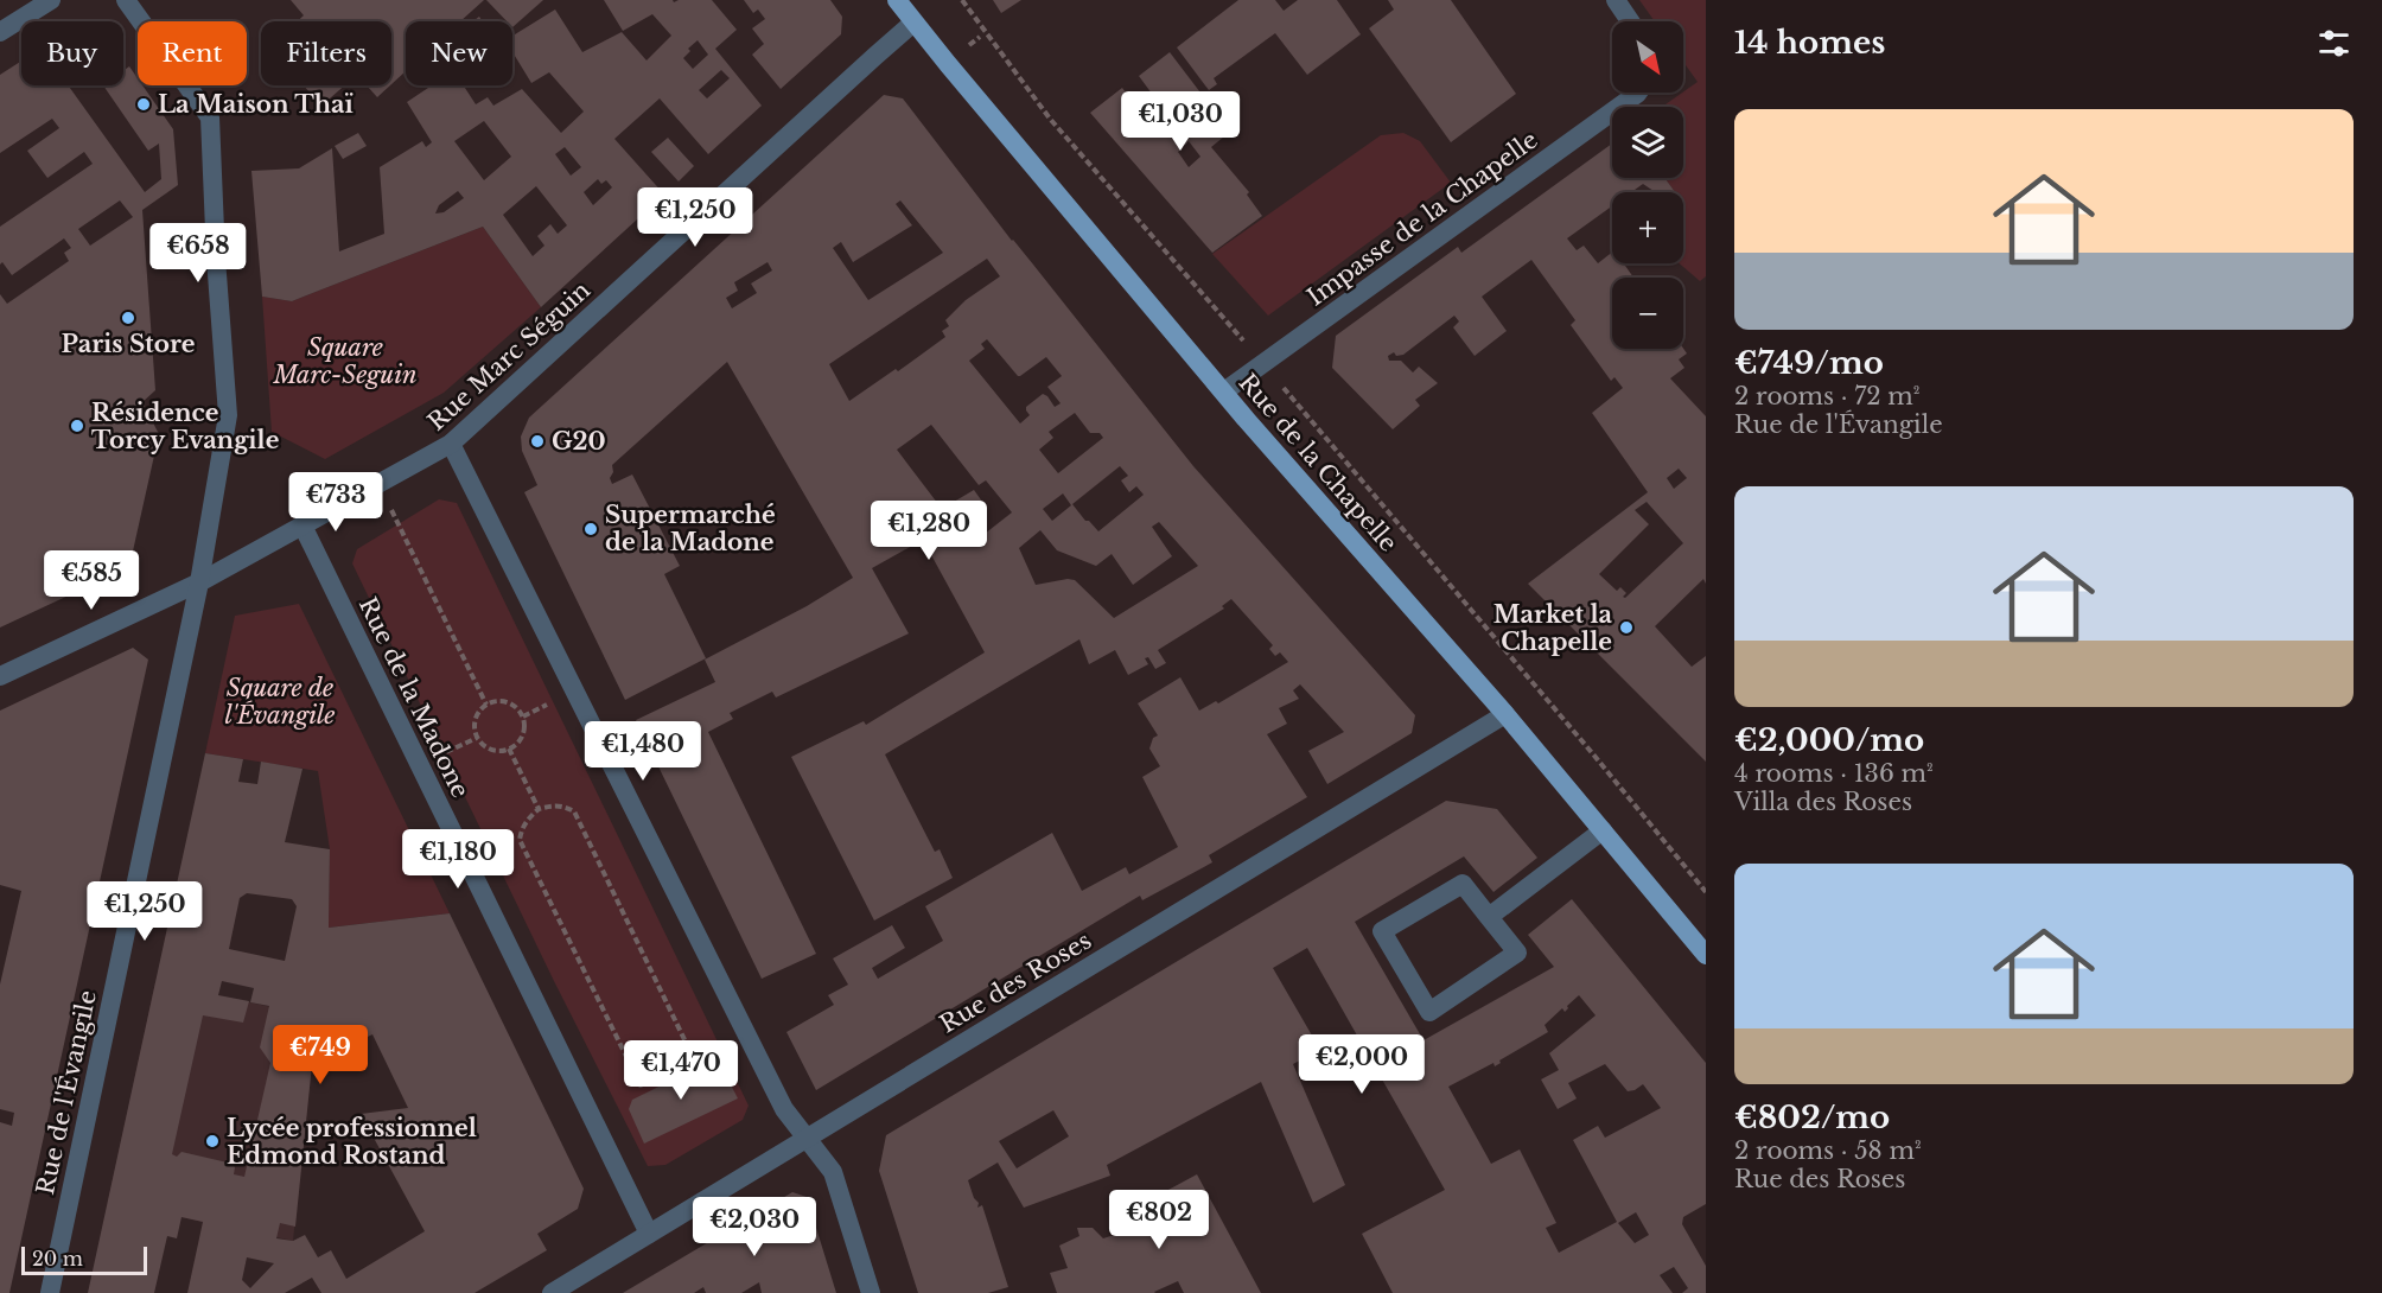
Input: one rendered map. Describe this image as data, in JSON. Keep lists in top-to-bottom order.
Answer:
{
  "streets": {
    "main road": ["Rue de la Chapelle"],
    "street": [
      "Impasse de la Chapelle",
      "Rue Marc Séguin",
      "Rue de la Madone",
      "Rue des Roses",
      "Rue de l'Évangile"
    ]
  },
  "crossings": [
    ["Impasse de la Chapelle", "Rue de la Chapelle"],
    ["Rue Marc Séguin", "Rue de la Chapelle"],
    ["Rue Marc Séguin", "Rue de la Madone"],
    ["Rue Marc Séguin", "Rue de l'Évangile"],
    ["Rue de la Chapelle", "Rue des Roses"],
    ["Rue de la Madone", "Rue des Roses"]
  ],
  "parks": ["Square Marc-Seguin", "Square de l'Évangile"],
  "places": [
    "La Maison Thaï",
    "Paris Store",
    "Résidence Torcy Evangile",
    "G20",
    "Supermarché de la Madone",
    "Market la Chapelle",
    "Lycée professionnel Edmond Rostand"
  ],
  "scale_bar": "20 m",
  "north": "bottom right",
  "page": {
    "heading": "14 homes",
    "map_buttons": ["+", "−"],
    "chip": [
      "Buy",
      "Rent",
      "Filters",
      "New"
    ],
    "list": [
      {
        "name": "€749/mo",
        "note": "2 rooms · 72 m² · Rue de l'Évangile"
      },
      {
        "name": "€2,000/mo",
        "note": "4 rooms · 136 m² · Villa des Roses"
      },
      {
        "name": "€802/mo",
        "note": "2 rooms · 58 m² · Rue des Roses"
      }
    ],
    "price": [
      "€1,030",
      "€1,250",
      "€658",
      "€733",
      "€1,280",
      "€585",
      "€1,480",
      "€1,180",
      "€1,250",
      "€749",
      "€2,000",
      "€1,470",
      "€802",
      "€2,030"
    ],
    "scale": "20 m"
  }
}
